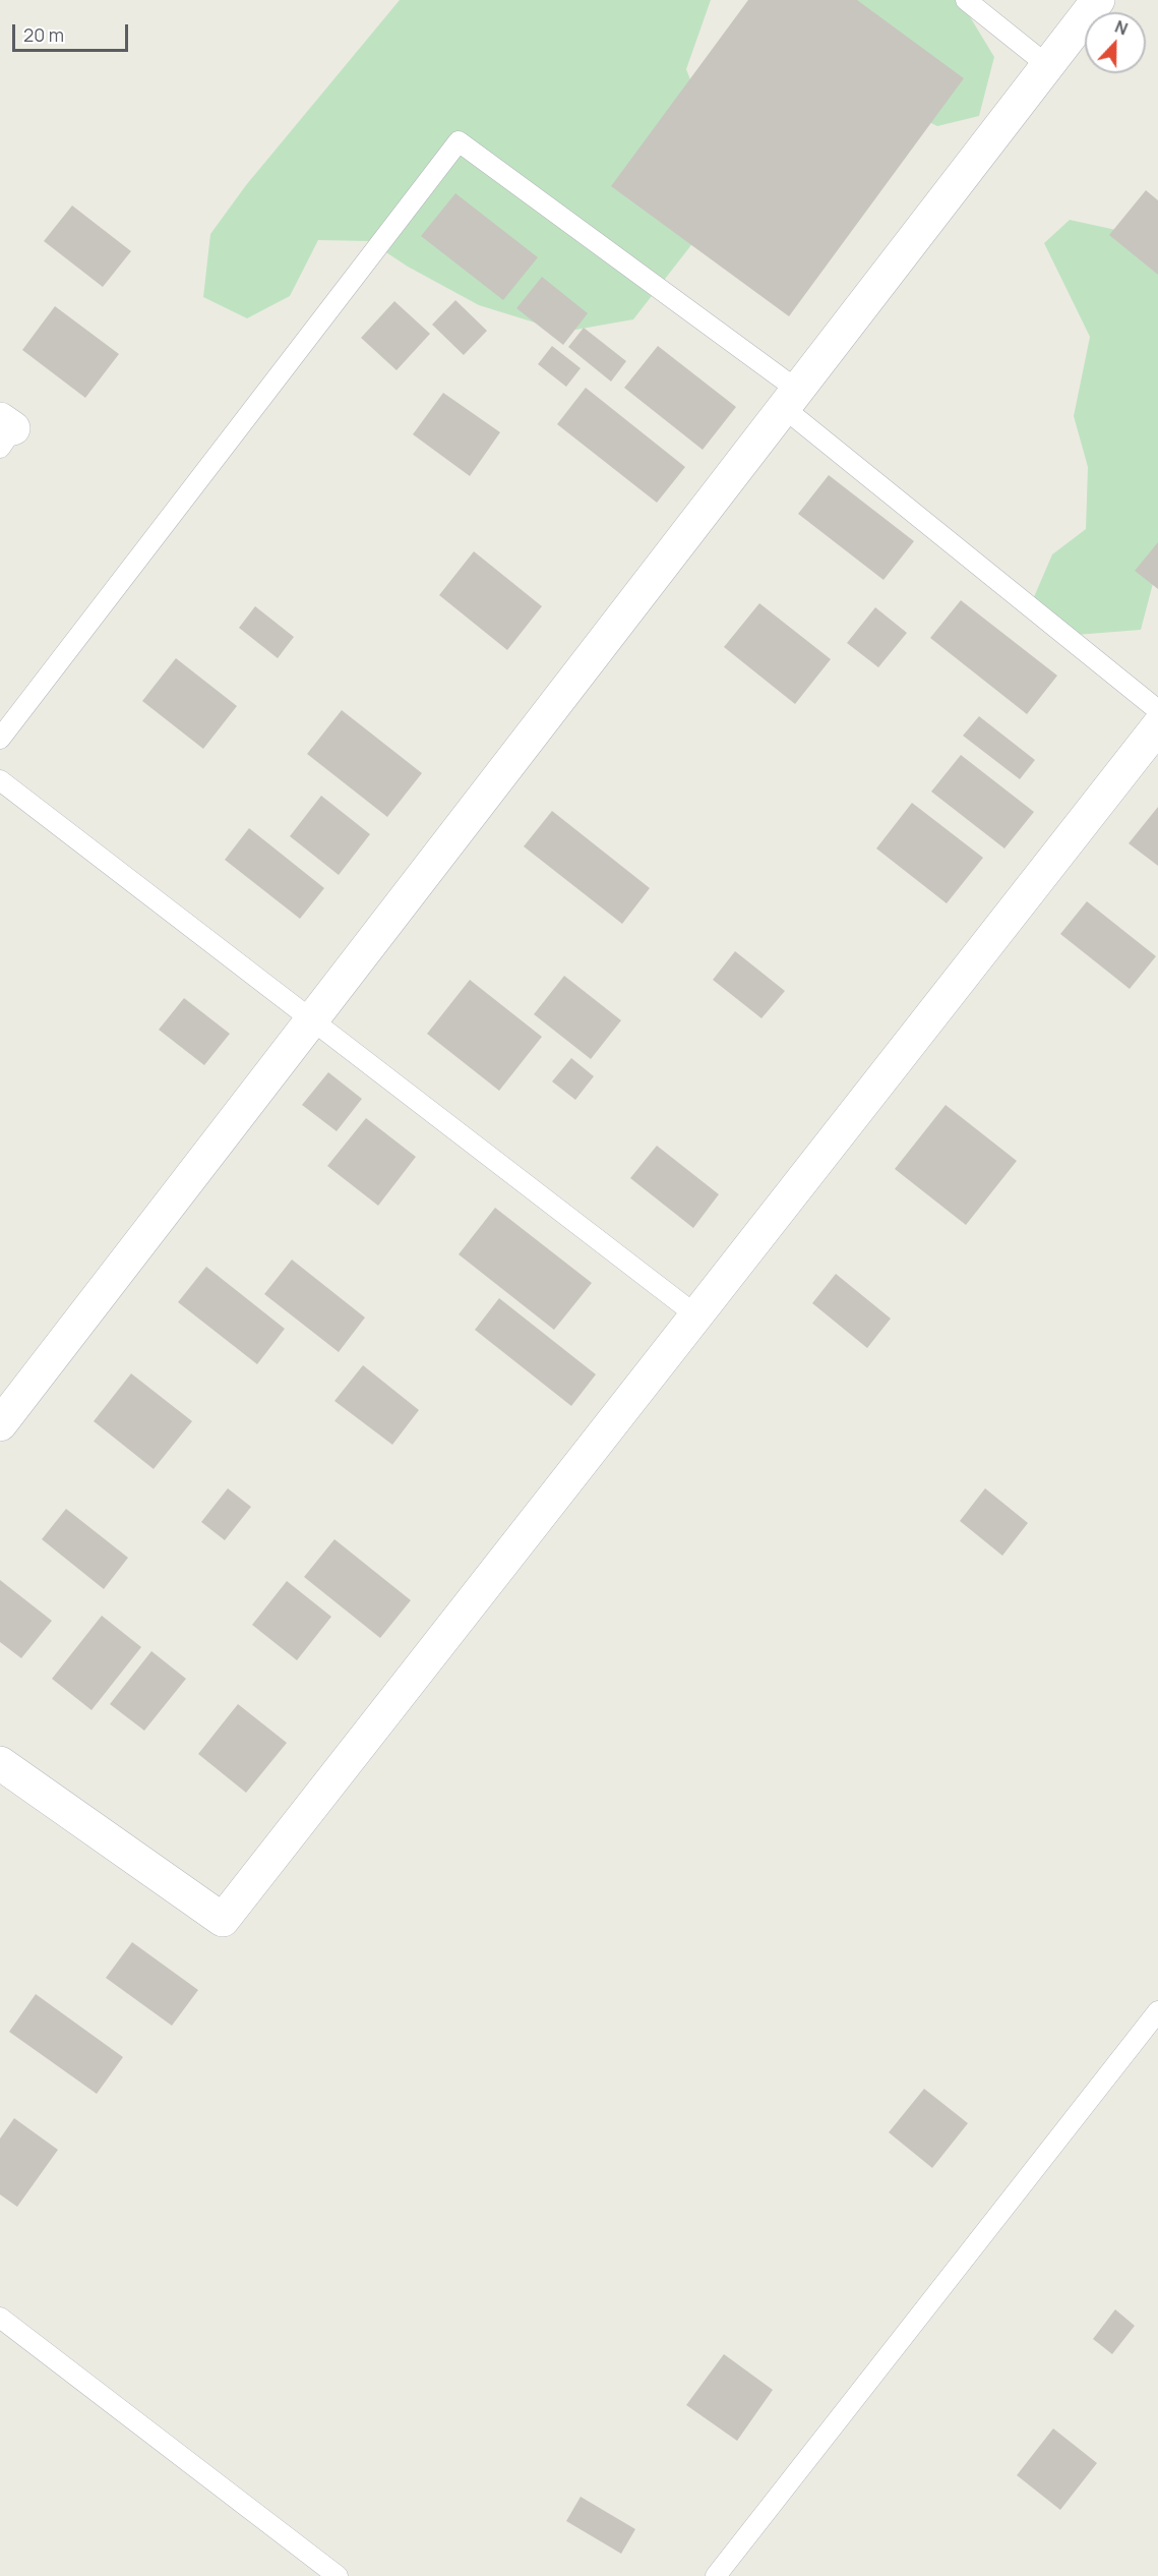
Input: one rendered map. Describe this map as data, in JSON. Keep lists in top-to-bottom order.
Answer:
{
  "scale_bar": "20 m",
  "north": "top"
}
